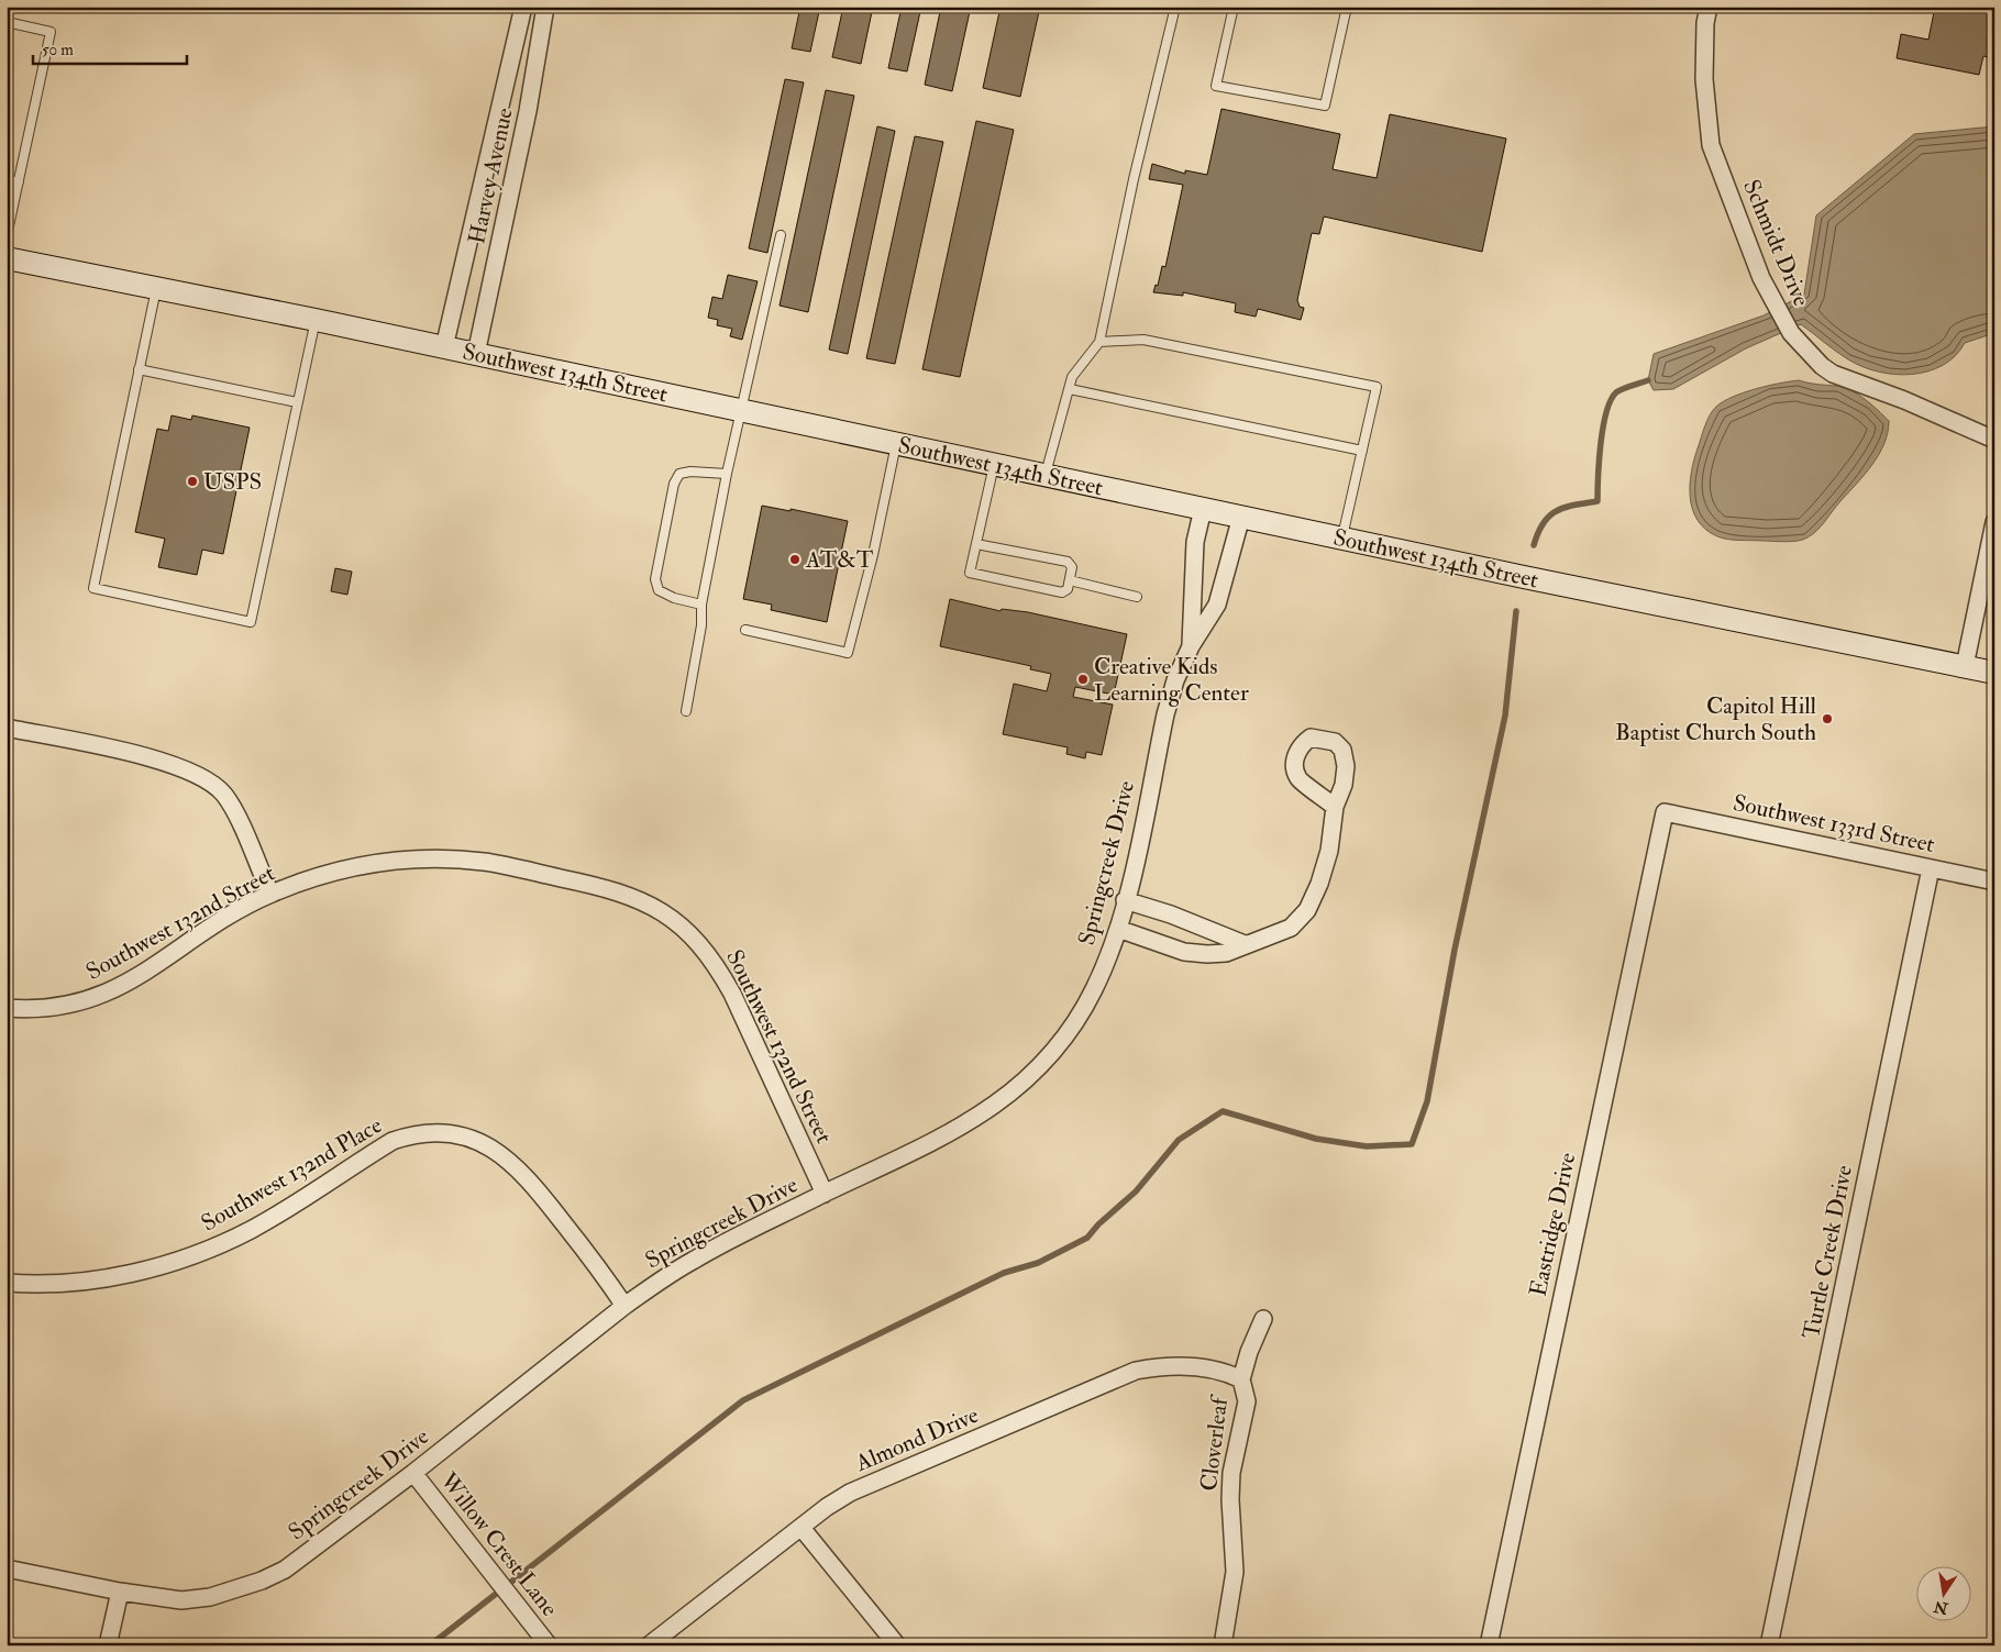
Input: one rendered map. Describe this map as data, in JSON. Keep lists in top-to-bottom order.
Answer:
{
  "streets": {
    "main road": ["Southwest 134th Street"],
    "street": [
      "Harvey Avenue",
      "Schmidt Drive",
      "Southwest 133rd Street",
      "Springcreek Drive",
      "Southwest 132nd Street",
      "Southwest 132nd Place",
      "Eastridge Drive",
      "Turtle Creek Drive",
      "Almond Drive",
      "Cloverleaf",
      "Willow Crest Lane"
    ]
  },
  "crossings": [
    ["Harvey Avenue", "Southwest 134th Street"],
    ["Southwest 134th Street", "Springcreek Drive"],
    ["Southwest 133rd Street", "Eastridge Drive"],
    ["Southwest 133rd Street", "Turtle Creek Drive"],
    ["Springcreek Drive", "Southwest 132nd Street"],
    ["Springcreek Drive", "Southwest 132nd Place"],
    ["Springcreek Drive", "Willow Crest Lane"],
    ["Almond Drive", "Cloverleaf"]
  ],
  "places": [
    "USPS",
    "AT&T",
    "Creative Kids Learning Center",
    "Capitol Hill Baptist Church South"
  ],
  "scale_bar": "50 m",
  "north": "bottom"
}
